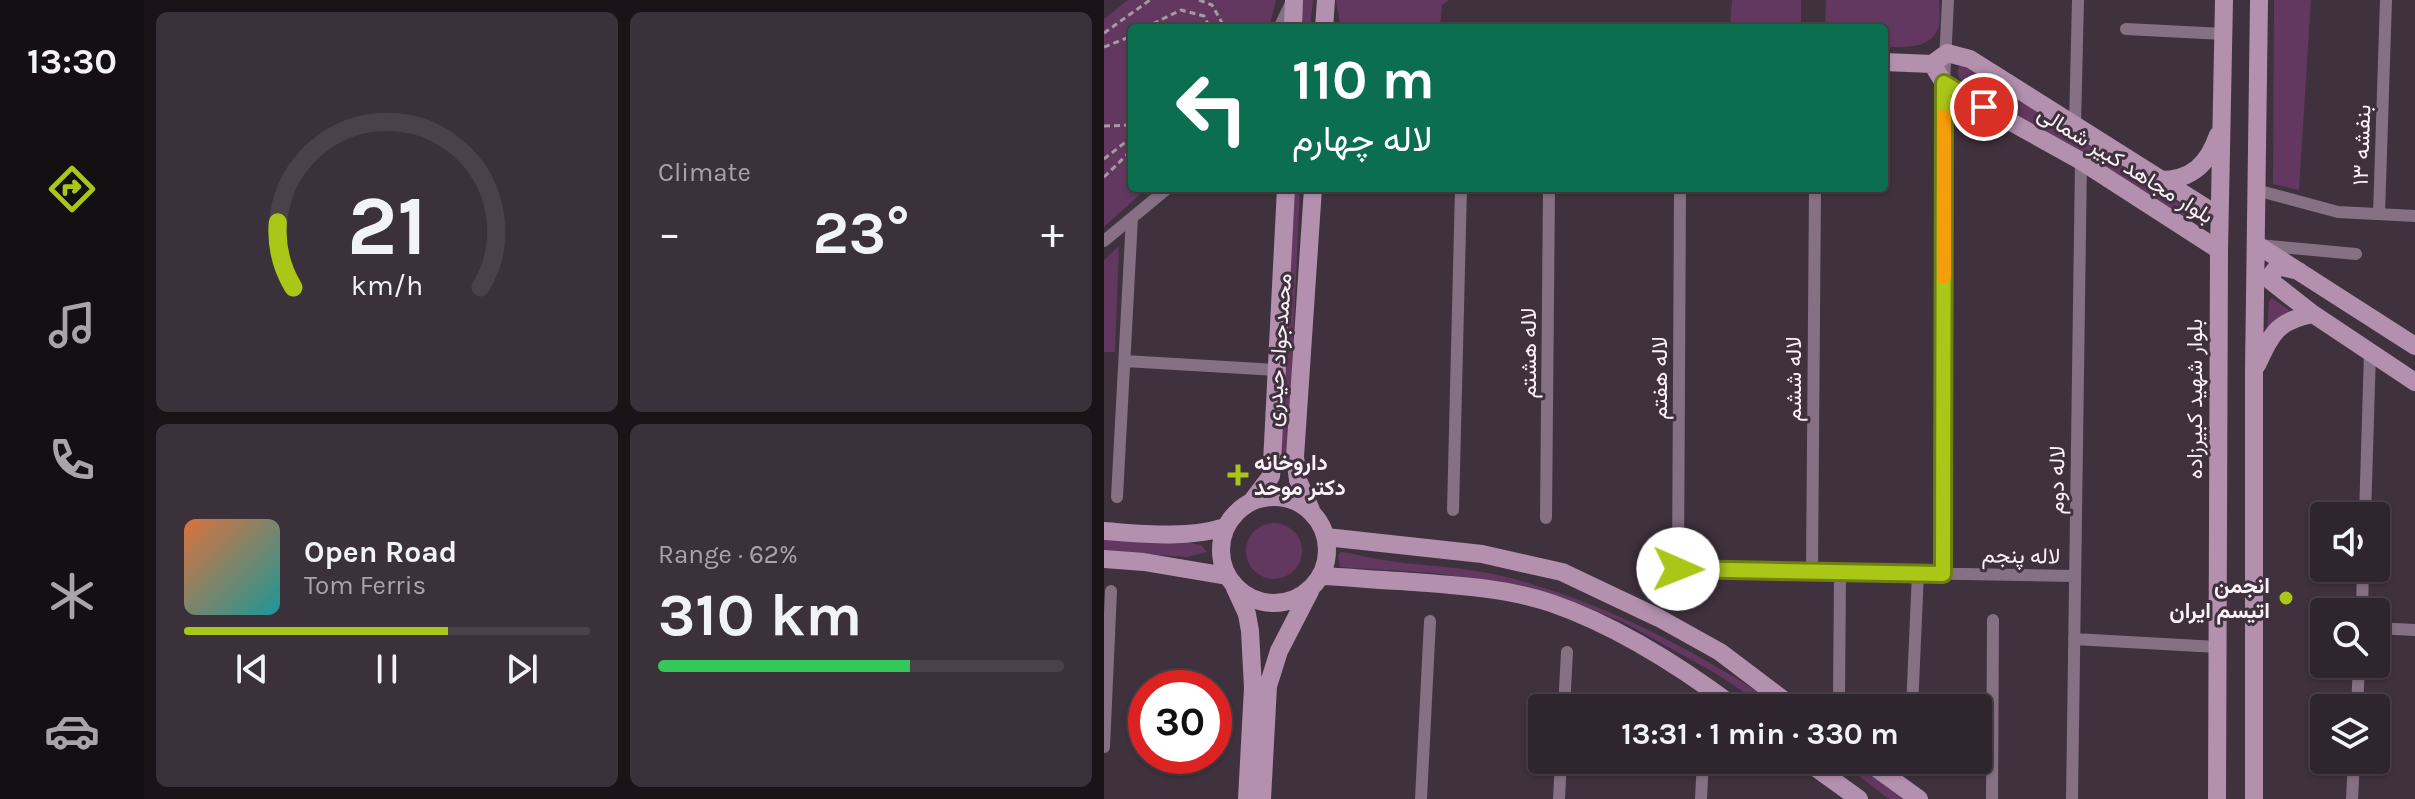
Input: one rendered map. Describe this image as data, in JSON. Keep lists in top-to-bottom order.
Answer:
{
  "streets": {
    "main road": ["بلوار مجاهد کبیر شمالی", "محمدجواد حیدری", "بلوار شهید کبیرزاده"],
    "street": [
      "بنفشه ۱۳",
      "لاله هشتم",
      "لاله هفتم",
      "لاله ششم",
      "لاله دوم",
      "لاله پنجم"
    ]
  },
  "crossings": [
    ["بلوار مجاهد کبیر شمالی", "بلوار شهید کبیرزاده"],
    ["بلوار مجاهد کبیر شمالی", "لاله دوم"],
    ["لاله هفتم", "لاله پنجم"],
    ["لاله ششم", "لاله پنجم"],
    ["لاله دوم", "لاله پنجم"]
  ],
  "places": {
    "health": ["داروخانه دکتر موحد"],
    "other": ["انجمن اتیسم ایران"]
  },
  "page": {
    "tabs": "13:30",
    "tile": [
      "Climate",
      ["Range · 62%", "310 km"]
    ],
    "turn": ["110 m", "لاله چهارم"],
    "heat": ["−", "23°", "+"],
    "song": ["Open Road", "Tom Ferris"],
    "limit": "30",
    "trip": "13:31 · 1 min · 330 m",
    "gauge": ["21", "km/h"]
  }
}
